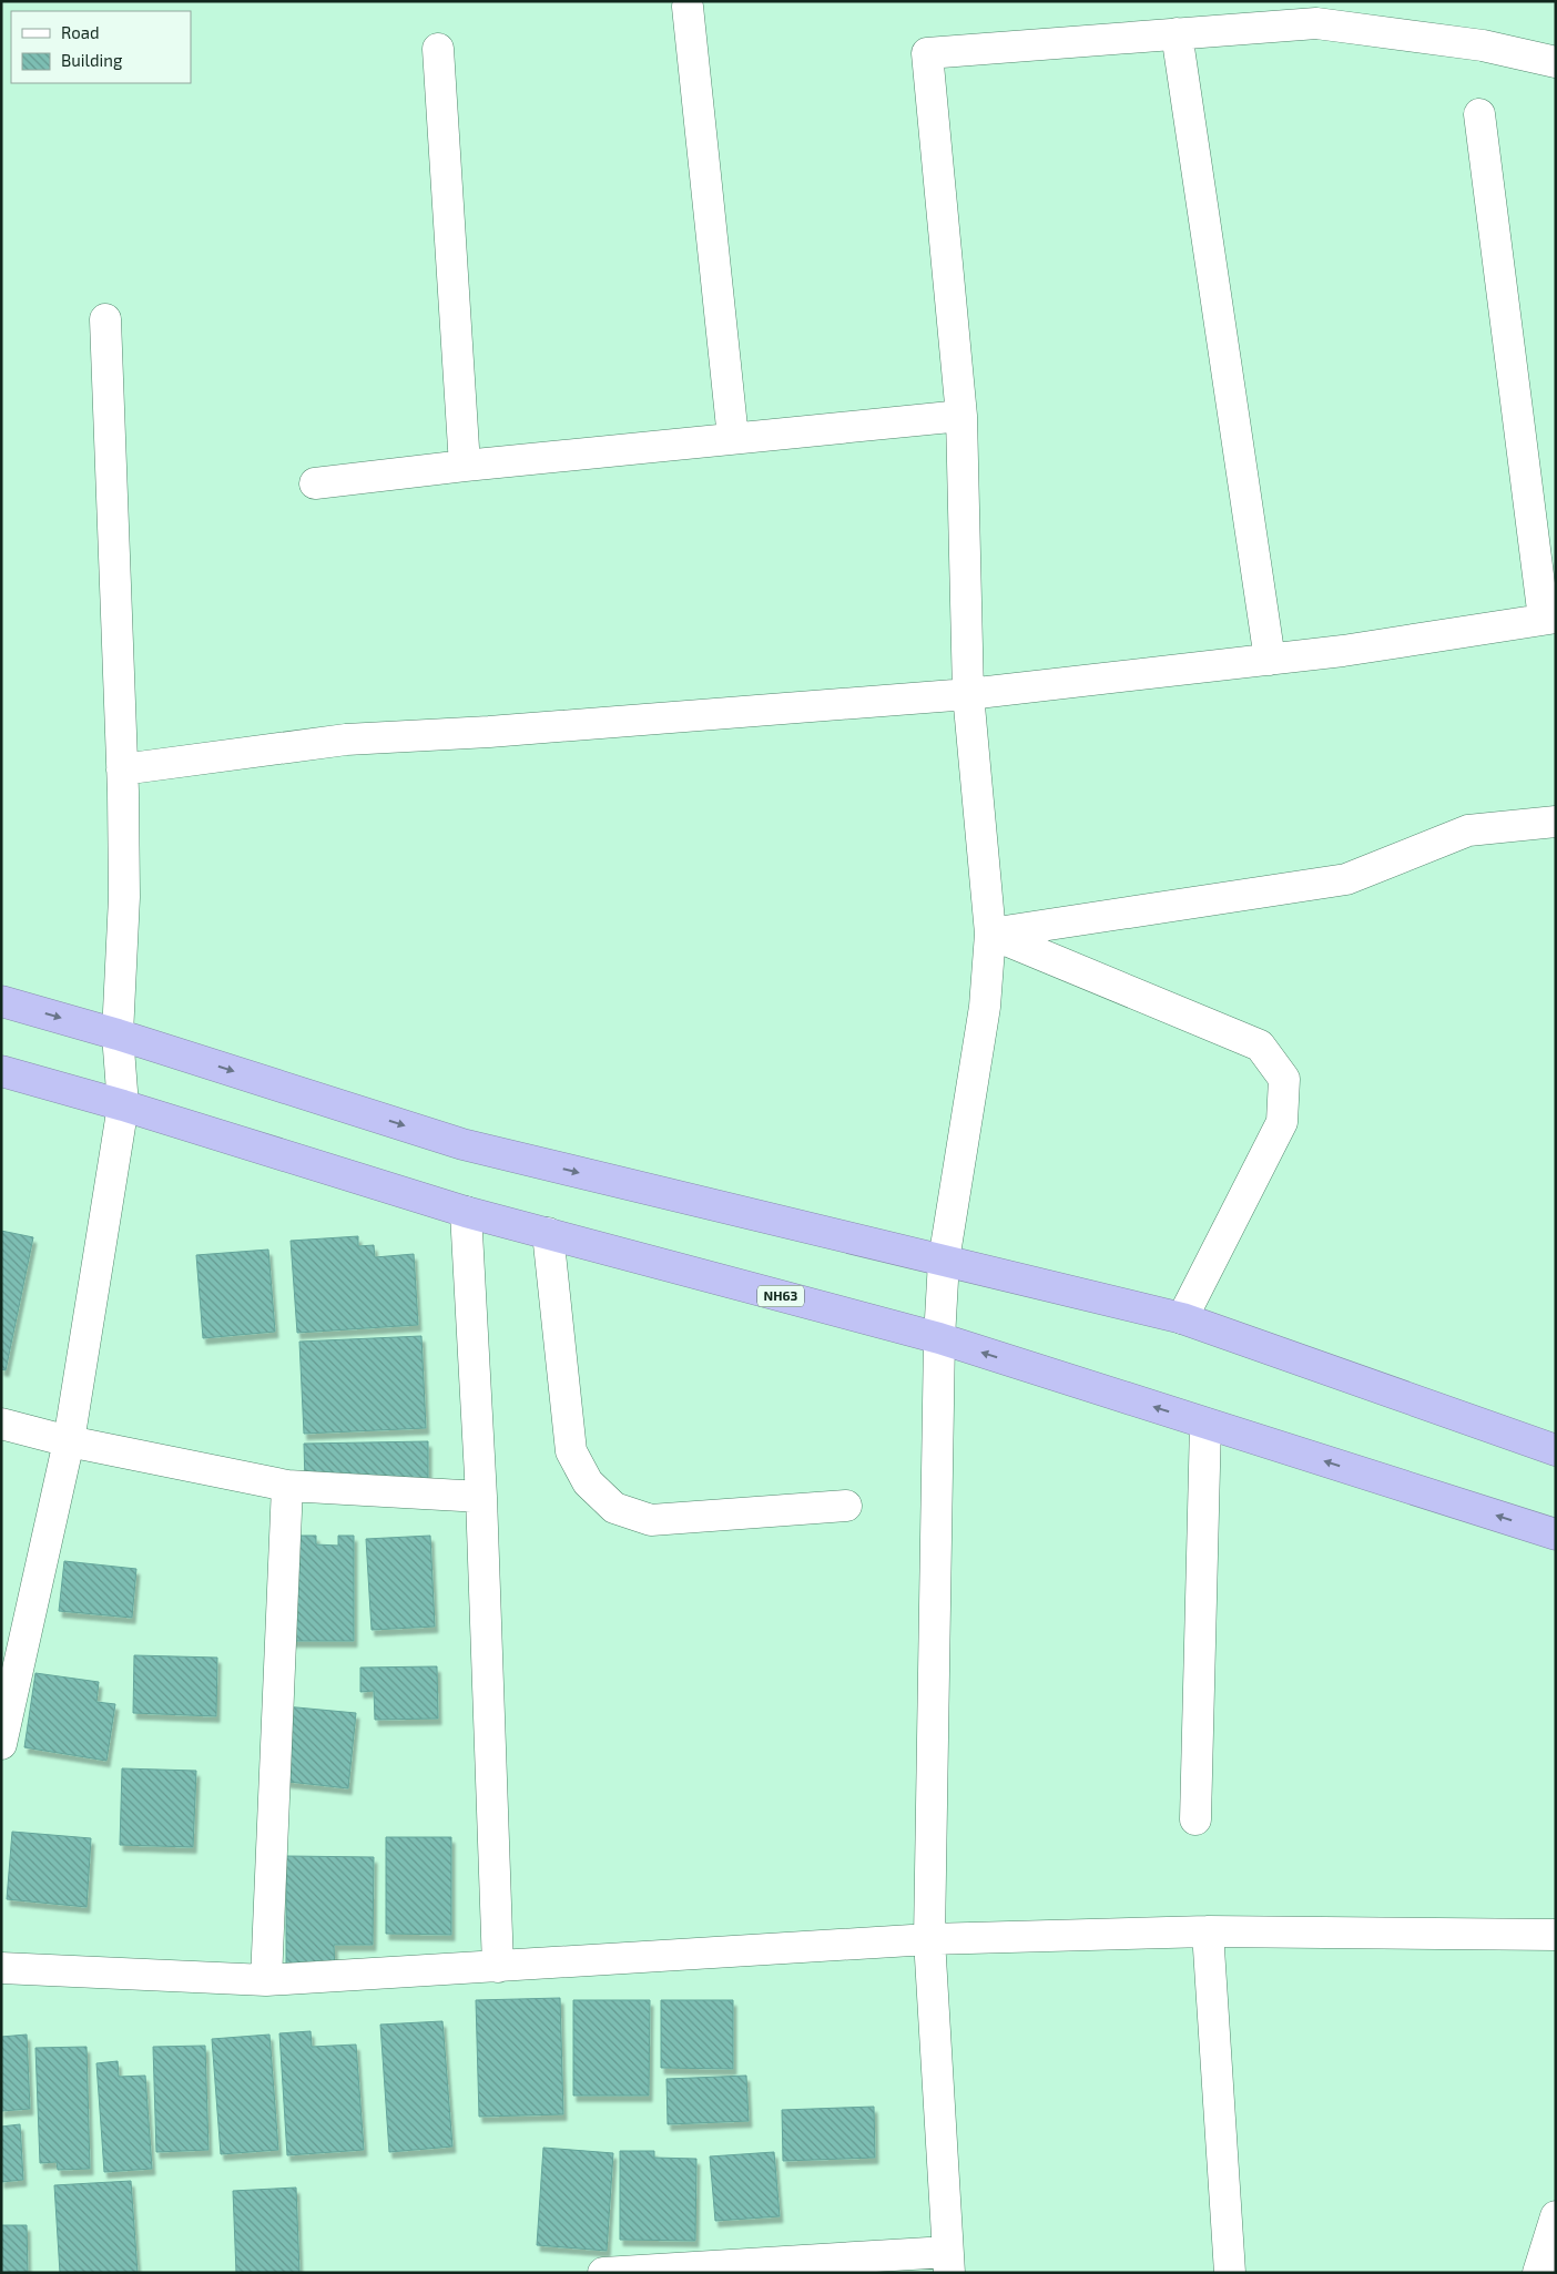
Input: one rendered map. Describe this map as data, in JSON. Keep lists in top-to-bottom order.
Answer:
{
  "streets": {
    "highway": ["NH63"]
  },
  "legend": ["Road", "Building"]
}
